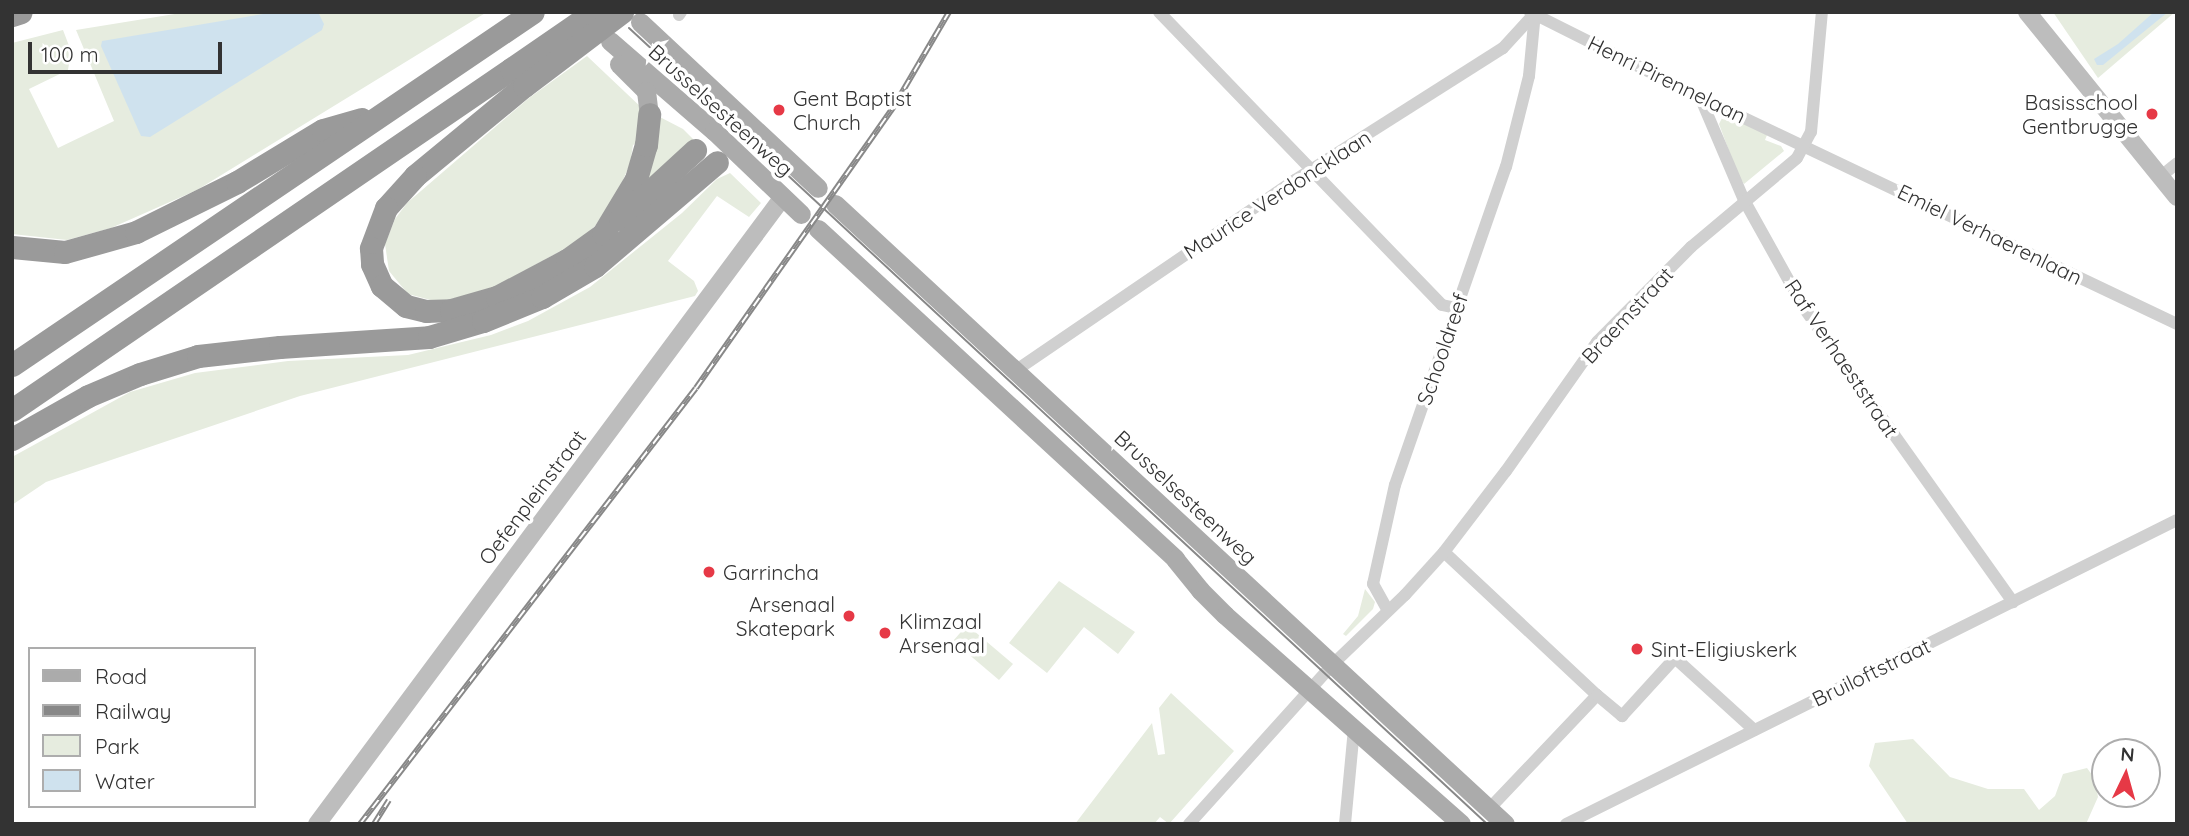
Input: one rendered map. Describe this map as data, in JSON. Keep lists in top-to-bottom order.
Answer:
{
  "streets": {
    "main road": ["Brusselsesteenweg"],
    "street": [
      "Henri Pirennelaan",
      "Maurice Verdoncklaan",
      "Emiel Verhaerenlaan",
      "Braemstraat",
      "Schooldreef",
      "Raf Verhaeststraat",
      "Oefenpleinstraat",
      "Bruiloftstraat"
    ]
  },
  "crossings": [
    ["Henri Pirennelaan", "Maurice Verdoncklaan"],
    ["Henri Pirennelaan", "Emiel Verhaerenlaan"],
    ["Henri Pirennelaan", "Braemstraat"],
    ["Henri Pirennelaan", "Schooldreef"],
    ["Henri Pirennelaan", "Raf Verhaeststraat"],
    ["Brusselsesteenweg", "Maurice Verdoncklaan"],
    ["Brusselsesteenweg", "Oefenpleinstraat"],
    ["Maurice Verdoncklaan", "Schooldreef"],
    ["Emiel Verhaerenlaan", "Braemstraat"],
    ["Braemstraat", "Schooldreef"],
    ["Braemstraat", "Raf Verhaeststraat"],
    ["Raf Verhaeststraat", "Bruiloftstraat"]
  ],
  "places": [
    "Gent Baptist Church",
    "Basisschool Gentbrugge",
    "Garrincha",
    "Arsenaal Skatepark",
    "Klimzaal Arsenaal",
    "Sint-Eligiuskerk"
  ],
  "legend": [
    "Road",
    "Railway",
    "Park",
    "Water"
  ],
  "scale_bar": "100 m",
  "north": "top"
}
